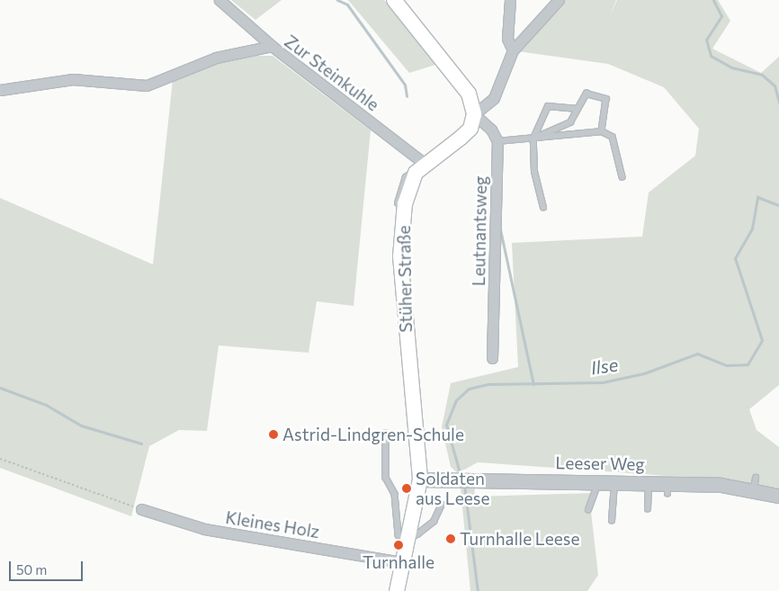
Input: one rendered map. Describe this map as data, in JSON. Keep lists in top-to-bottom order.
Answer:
{
  "streets": {
    "main road": ["Stüher Straße"],
    "street": [
      "Zur Steinkuhle",
      "Leutnantsweg",
      "Leeser Weg",
      "Kleines Holz"
    ]
  },
  "crossings": [
    ["Zur Steinkuhle", "Stüher Straße"],
    ["Stüher Straße", "Leeser Weg"],
    ["Stüher Straße", "Kleines Holz"]
  ],
  "water": ["Ilse"],
  "places": [
    "Astrid-Lindgren-Schule",
    "Soldaten aus Leese",
    "Turnhalle Leese",
    "Turnhalle"
  ],
  "scale_bar": "50 m"
}
